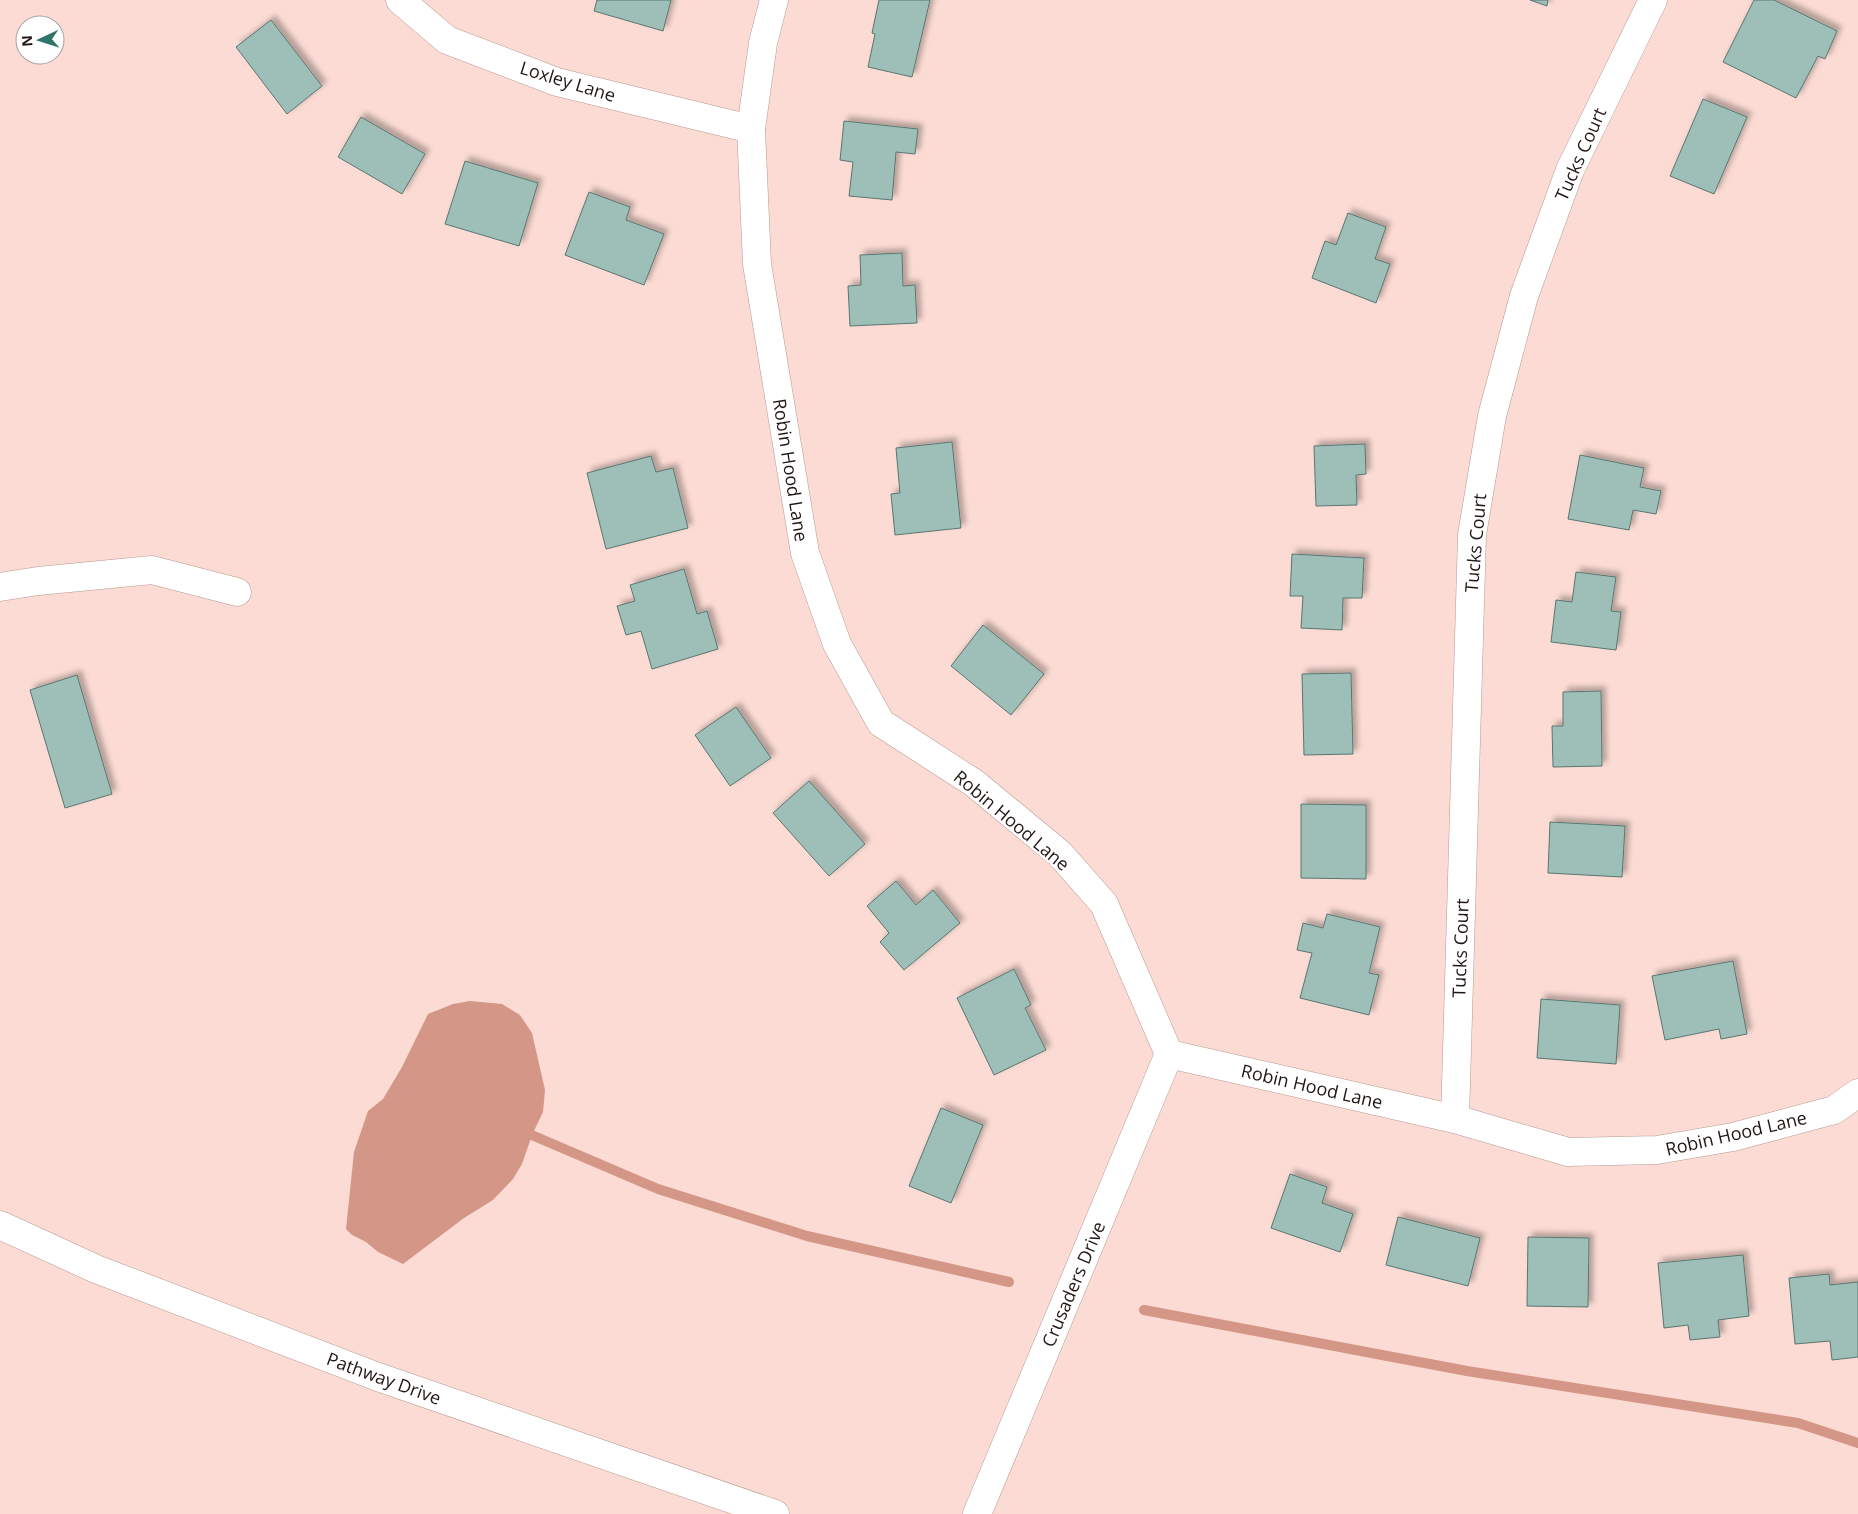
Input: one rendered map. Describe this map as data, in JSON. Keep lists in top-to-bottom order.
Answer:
{
  "streets": {
    "street": [
      "Loxley Lane",
      "Tucks Court",
      "Robin Hood Lane",
      "Crusaders Drive",
      "Pathway Drive"
    ]
  },
  "crossings": [
    ["Loxley Lane", "Robin Hood Lane"],
    ["Tucks Court", "Robin Hood Lane"],
    ["Robin Hood Lane", "Crusaders Drive"]
  ],
  "north": "left"
}
